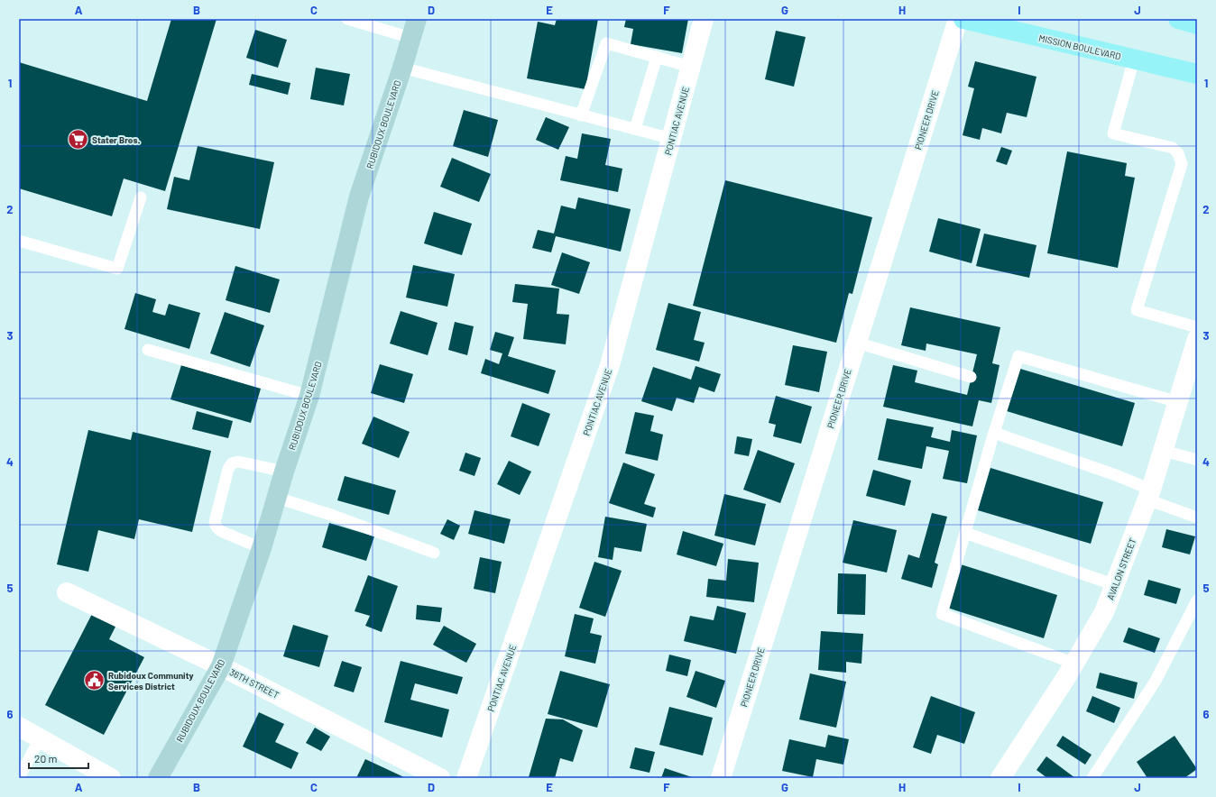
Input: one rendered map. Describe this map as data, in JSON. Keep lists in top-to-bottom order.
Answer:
{
  "streets": {
    "main road": ["MISSION BOULEVARD", "RUBIDOUX BOULEVARD"],
    "street": [
      "PIONEER DRIVE",
      "PONTIAC AVENUE",
      "AVALON STREET",
      "36TH STREET"
    ]
  },
  "crossings": [
    ["RUBIDOUX BOULEVARD", "36TH STREET"]
  ],
  "places": {
    "supermarket": ["Stater Bros."],
    "public building": ["Rubidoux Community Services District"]
  },
  "scale_bar": "20 m",
  "grid": {
    "columns": [
      "A",
      "B",
      "C",
      "D",
      "E",
      "F",
      "G",
      "H",
      "I",
      "J"
    ],
    "rows": [
      "1",
      "2",
      "3",
      "4",
      "5",
      "6"
    ]
  }
}
